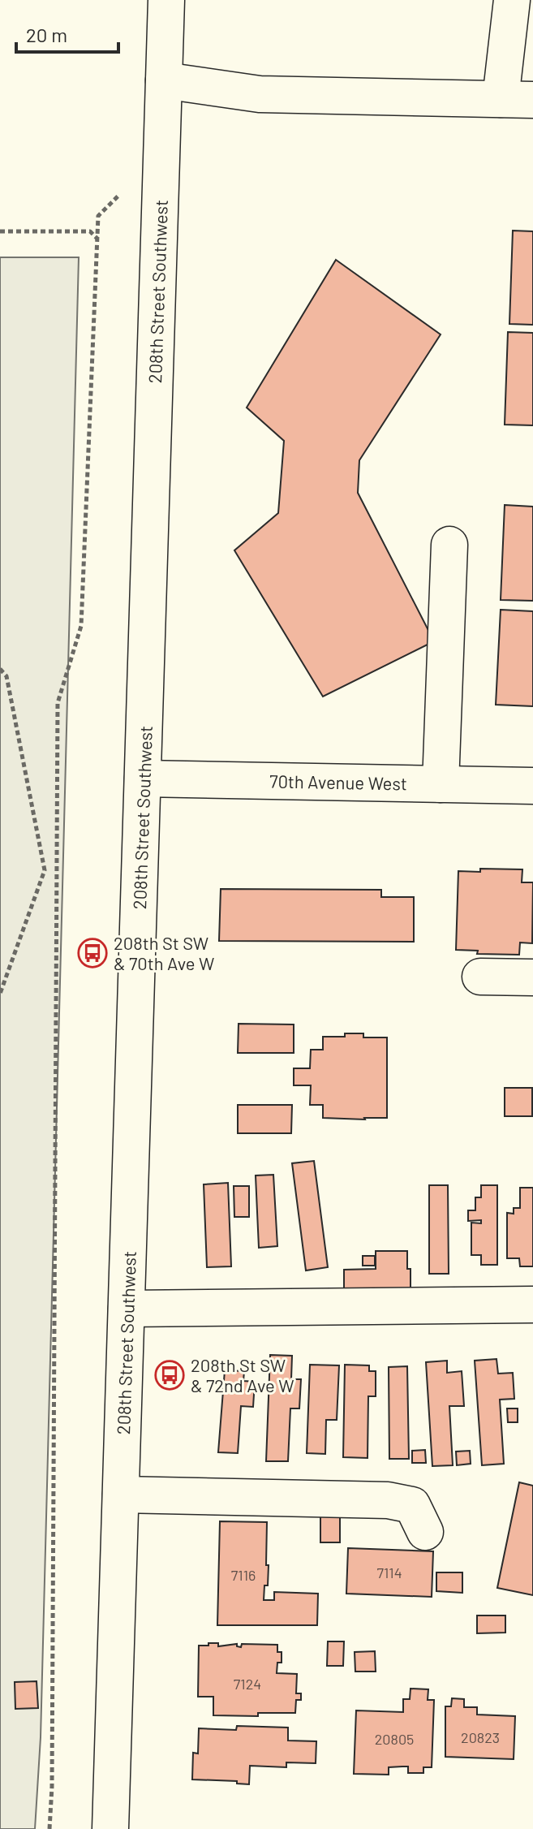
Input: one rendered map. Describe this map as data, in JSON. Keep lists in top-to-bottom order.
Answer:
{
  "streets": {
    "street": ["208th Street Southwest", "70th Avenue West"]
  },
  "crossings": [
    ["208th Street Southwest", "70th Avenue West"]
  ],
  "places": {
    "bus stop": ["208th St SW & 70th Ave W", "208th St SW & 72nd Ave W"]
  },
  "house_numbers": [
    "7114",
    "7116",
    "7124",
    "20823",
    "20805"
  ],
  "scale_bar": "20 m"
}
